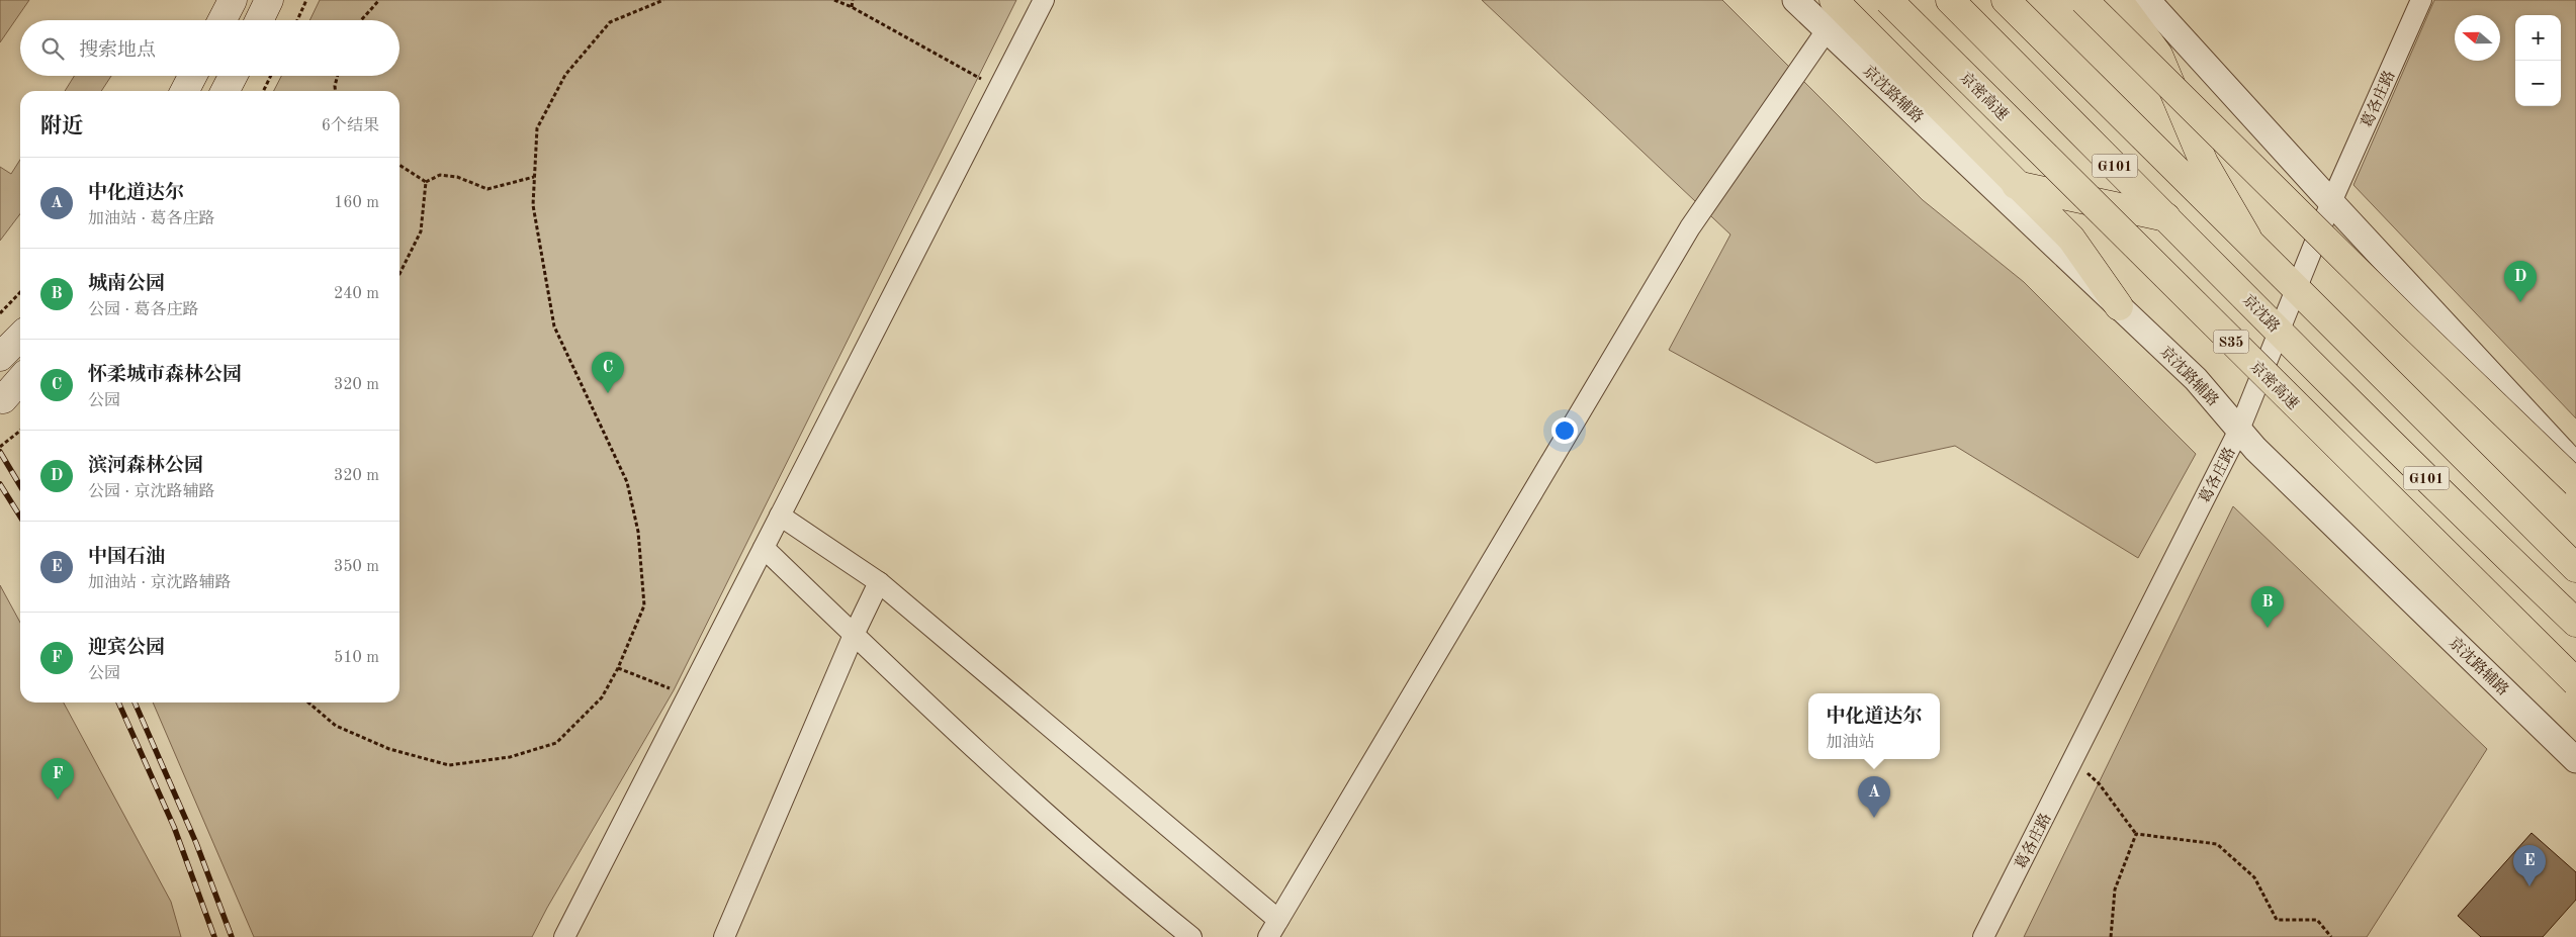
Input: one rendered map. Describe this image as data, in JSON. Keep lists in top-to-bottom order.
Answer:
{
  "streets": {
    "highway": [
      "京密高速",
      "G101",
      "京沈路",
      "S35"
    ],
    "street": ["京沈路辅路", "葛各庄路"]
  },
  "crossings": [
    ["京沈路辅路", "葛各庄路"],
    ["葛各庄路", "G101"],
    ["葛各庄路", "京沈路"]
  ],
  "north": "left",
  "page": {
    "map_buttons": ["+", "−"],
    "search": "搜索地点",
    "heading": ["附近", "6个结果"],
    "list": [
      {
        "mark": "A",
        "name": "中化道达尔",
        "note": "加油站 · 葛各庄路",
        "value": "160 m"
      },
      {
        "mark": "B",
        "name": "城南公园",
        "note": "公园 · 葛各庄路",
        "value": "240 m"
      },
      {
        "mark": "C",
        "name": "怀柔城市森林公园",
        "note": "公园",
        "value": "320 m"
      },
      {
        "mark": "D",
        "name": "滨河森林公园",
        "note": "公园 · 京沈路辅路",
        "value": "320 m"
      },
      {
        "mark": "E",
        "name": "中国石油",
        "note": "加油站 · 京沈路辅路",
        "value": "350 m"
      },
      {
        "mark": "F",
        "name": "迎宾公园",
        "note": "公园",
        "value": "510 m"
      }
    ],
    "pins": [
      "D",
      "C",
      "B",
      "F",
      "A",
      "E"
    ],
    "popup": ["中化道达尔", "加油站"]
  }
}
